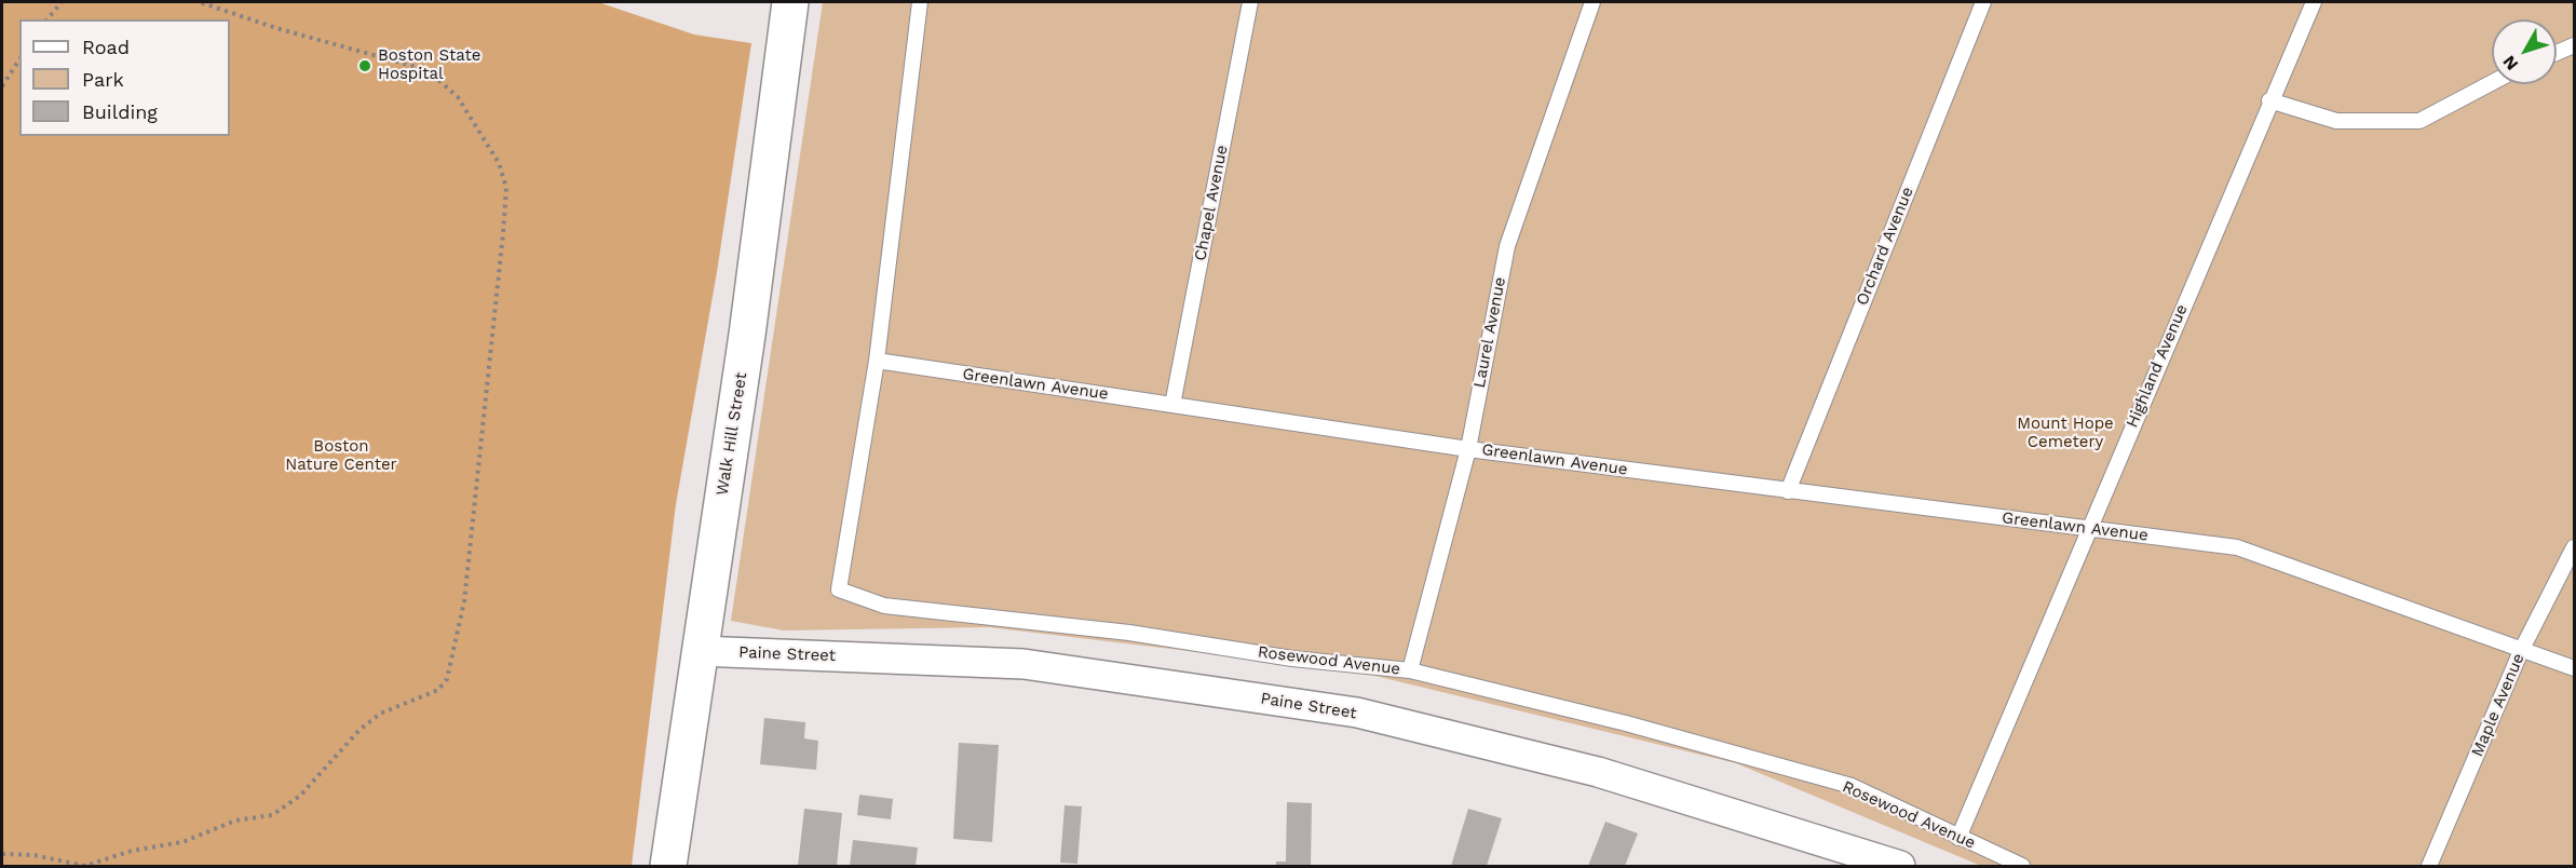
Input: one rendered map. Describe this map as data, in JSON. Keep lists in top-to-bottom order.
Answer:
{
  "streets": {
    "main road": ["Walk Hill Street"],
    "street": ["Paine Street"],
    "lane": [
      "Chapel Avenue",
      "Orchard Avenue",
      "Laurel Avenue",
      "Highland Avenue",
      "Greenlawn Avenue",
      "Rosewood Avenue",
      "Maple Avenue"
    ]
  },
  "crossings": [
    ["Chapel Avenue", "Greenlawn Avenue"],
    ["Orchard Avenue", "Greenlawn Avenue"],
    ["Laurel Avenue", "Greenlawn Avenue"],
    ["Laurel Avenue", "Rosewood Avenue"],
    ["Highland Avenue", "Greenlawn Avenue"],
    ["Highland Avenue", "Rosewood Avenue"],
    ["Greenlawn Avenue", "Rosewood Avenue"],
    ["Greenlawn Avenue", "Maple Avenue"],
    ["Walk Hill Street", "Paine Street"]
  ],
  "parks": ["Mount Hope Cemetery", "Boston Nature Center"],
  "places": ["Boston State Hospital"],
  "legend": ["Road", "Park", "Building"],
  "north": "bottom left"
}
